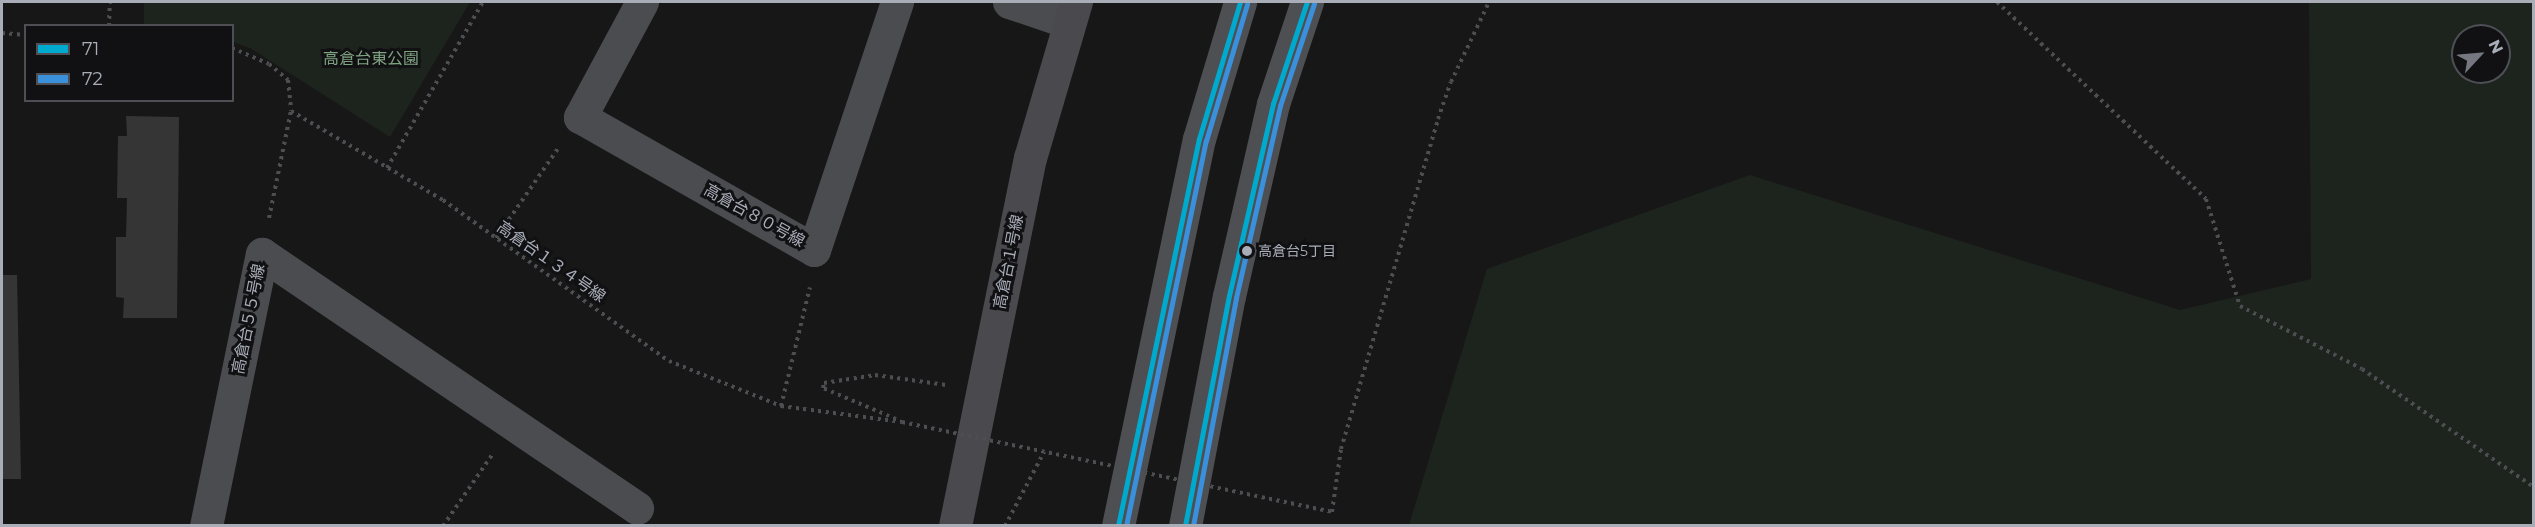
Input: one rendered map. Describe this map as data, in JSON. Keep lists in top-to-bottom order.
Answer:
{
  "streets": {
    "street": ["高倉台８０号線", "高倉台１号線", "高倉台５５号線"],
    "path": ["高倉台１３４号線"]
  },
  "crossings": [
    ["高倉台１３４号線", "高倉台５５号線"]
  ],
  "parks": ["高倉台東公園"],
  "places": ["高倉台5丁目"],
  "lines": ["transit line 71", "transit line 72"],
  "legend": ["71", "72"],
  "north": "top right"
}
